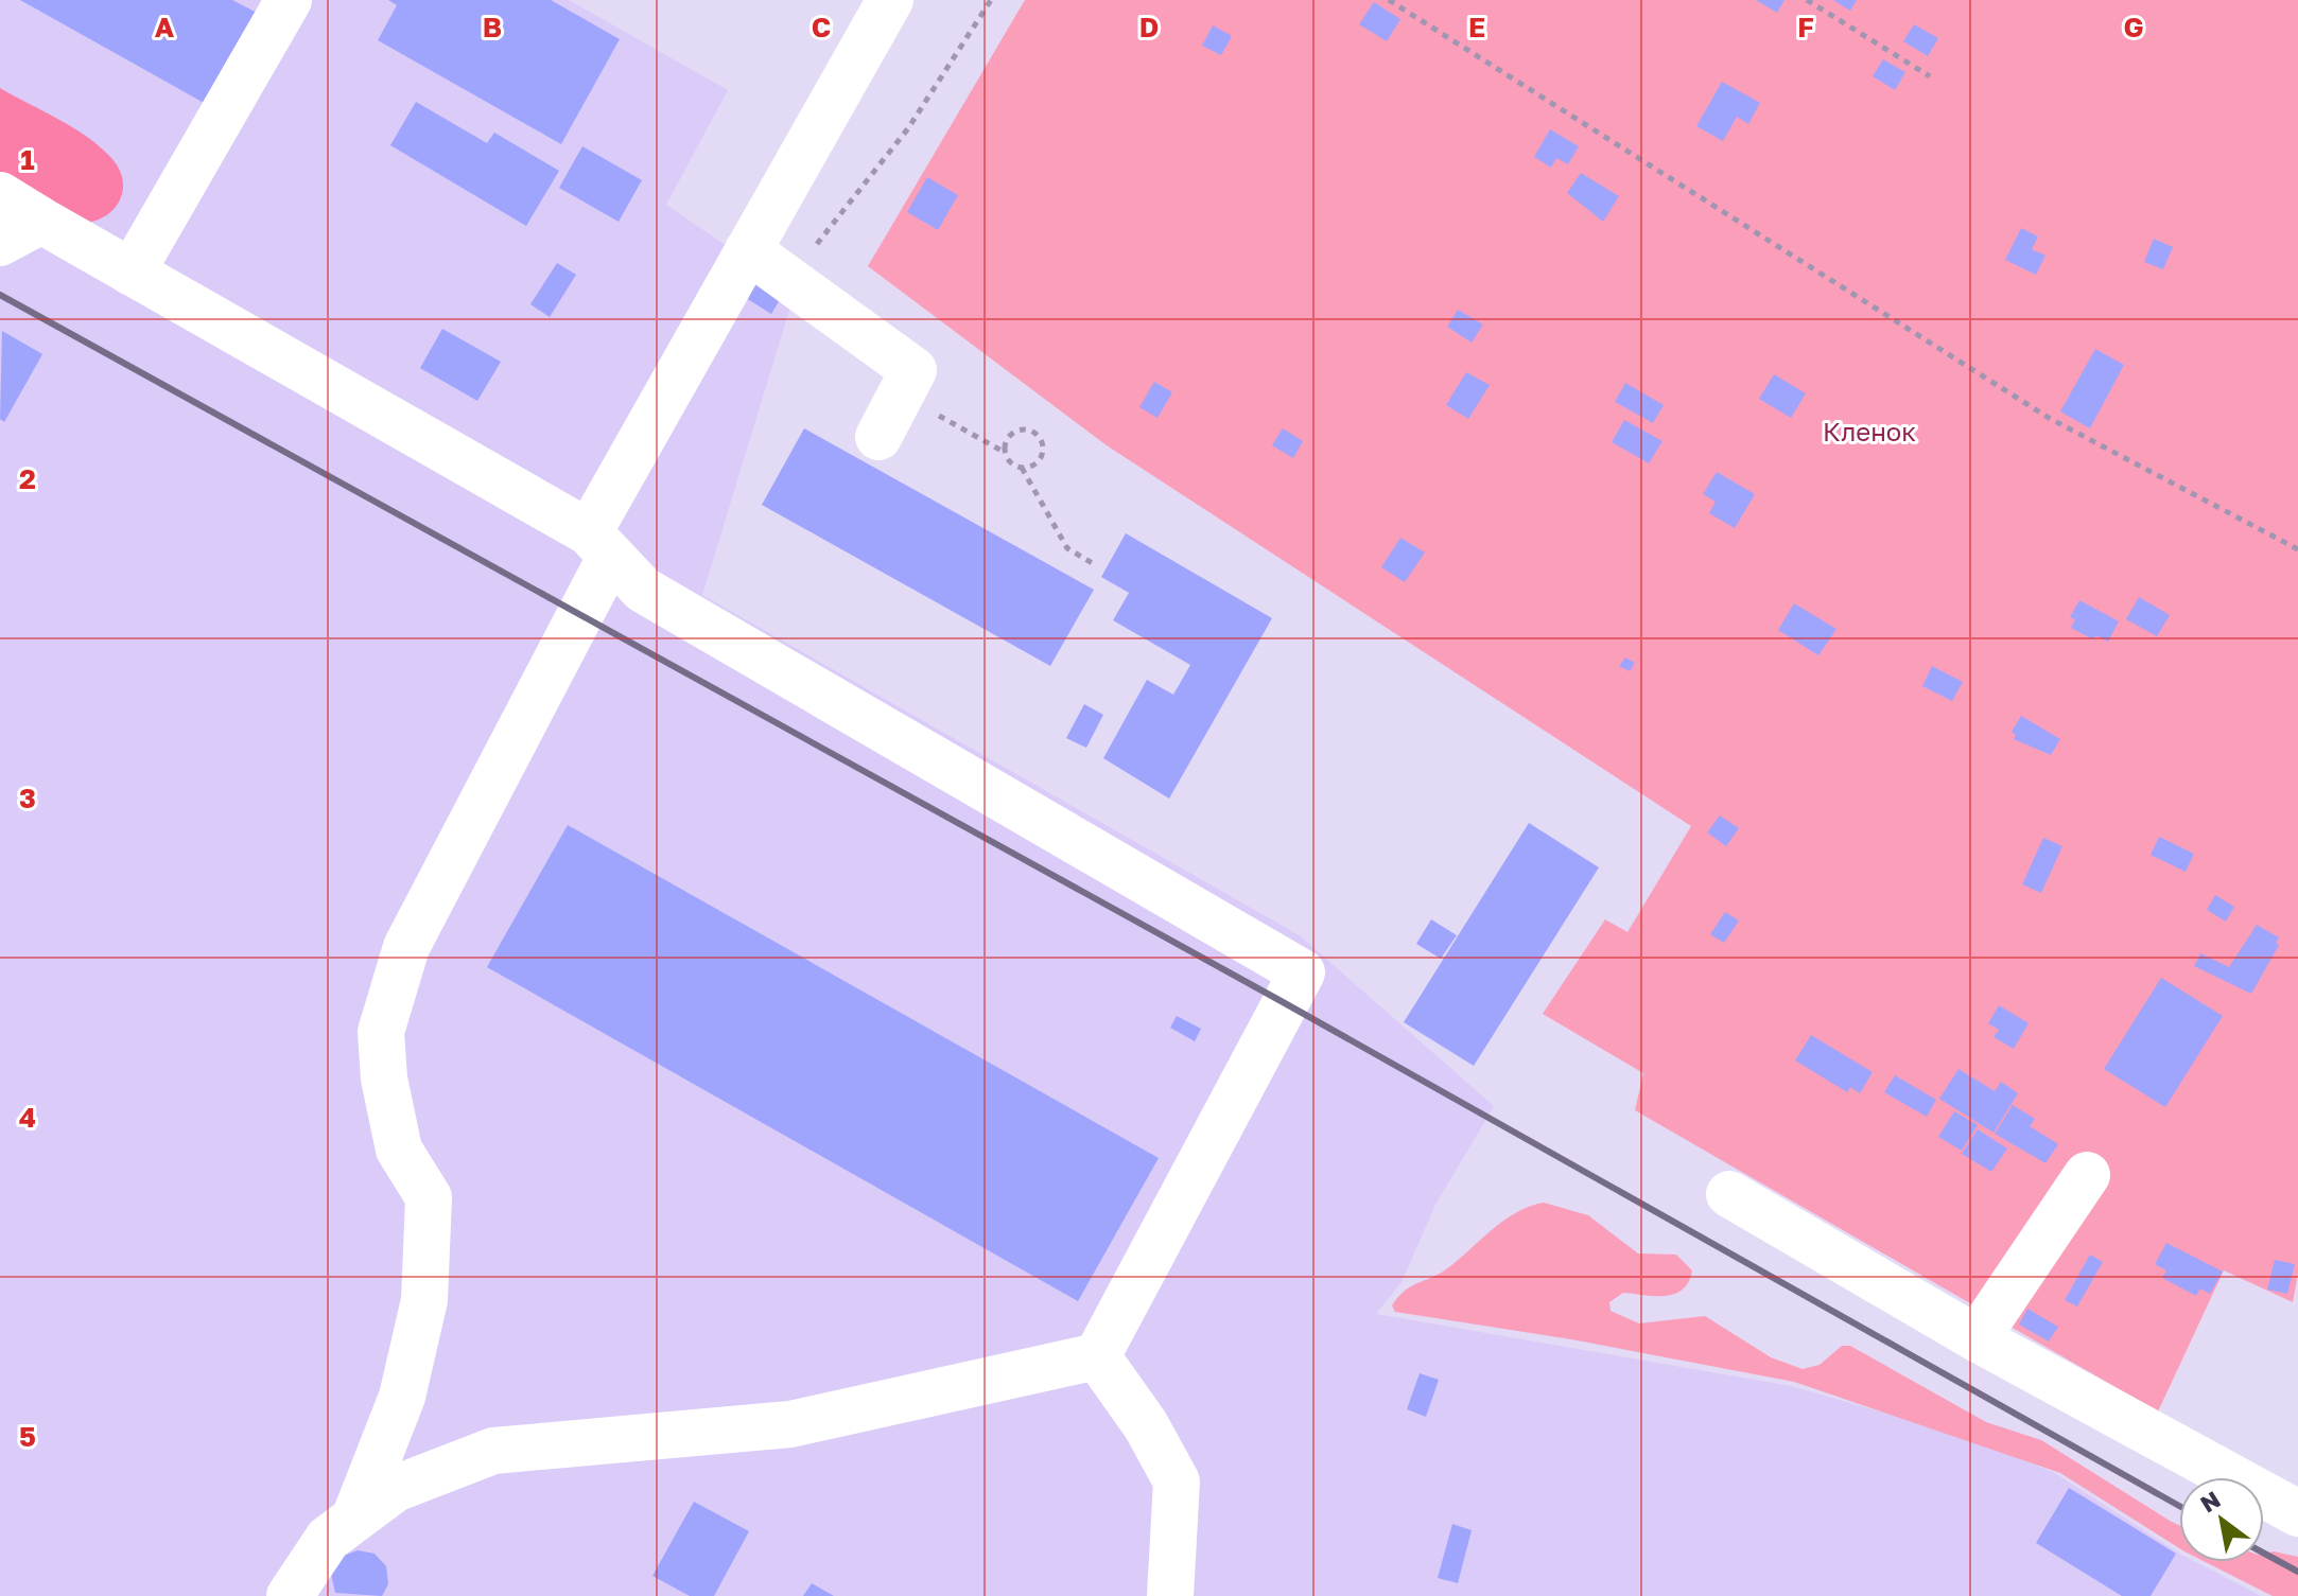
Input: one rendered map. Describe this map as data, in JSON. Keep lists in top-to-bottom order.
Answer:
{
  "parks": ["Кленок"],
  "north": "top left",
  "grid": {
    "columns": [
      "A",
      "B",
      "C",
      "D",
      "E",
      "F",
      "G"
    ],
    "rows": [
      "1",
      "2",
      "3",
      "4",
      "5"
    ]
  }
}
